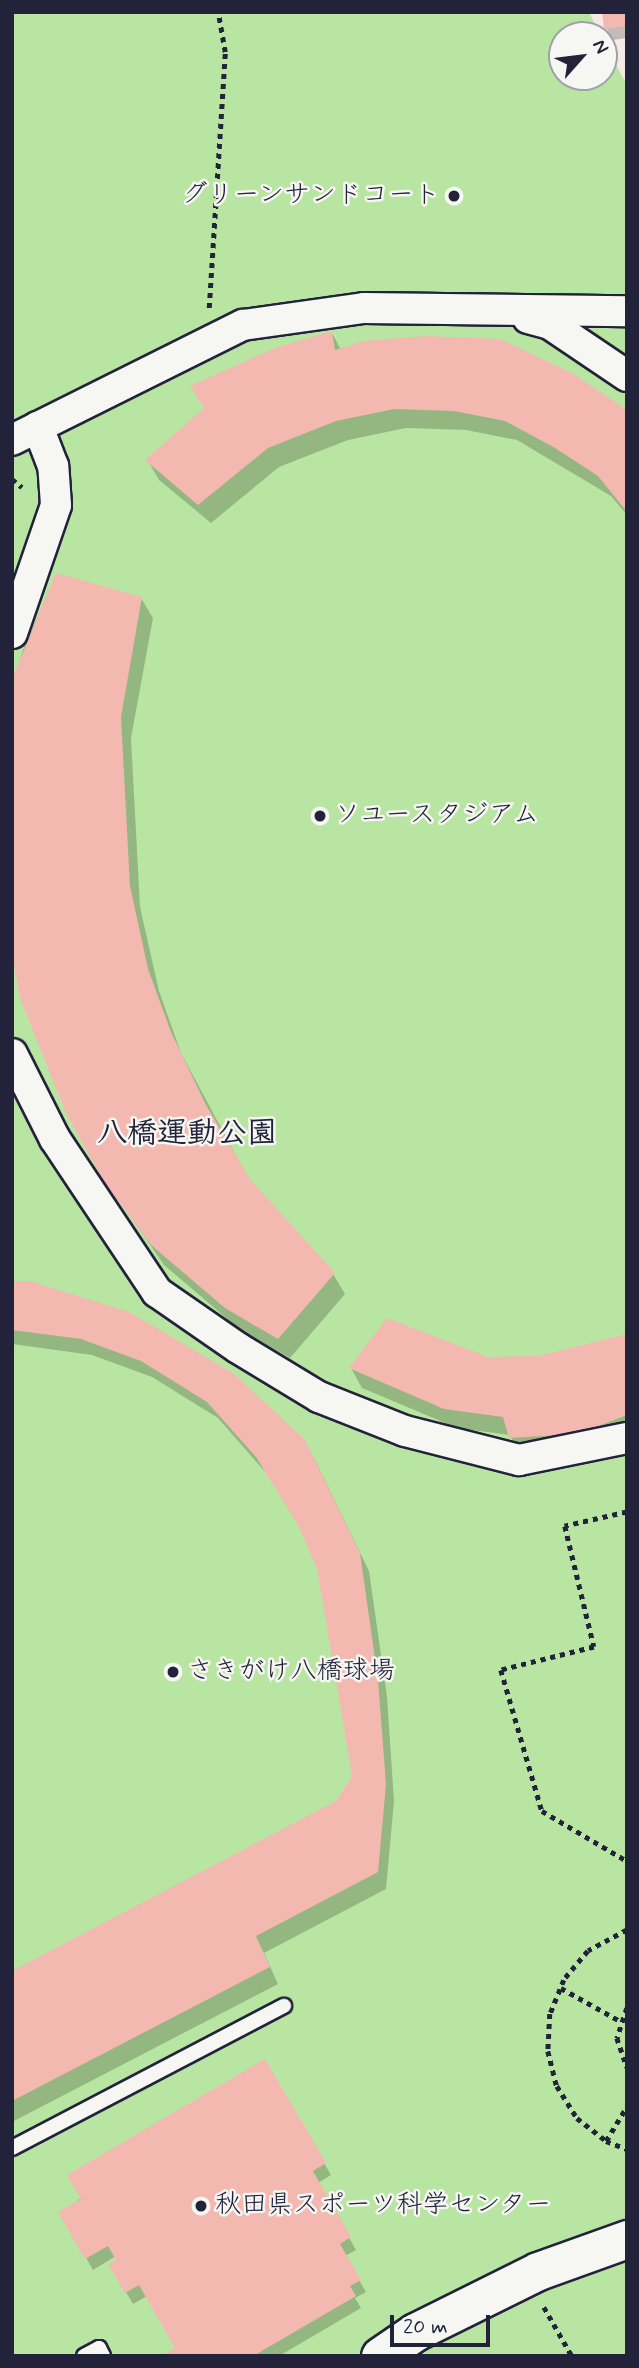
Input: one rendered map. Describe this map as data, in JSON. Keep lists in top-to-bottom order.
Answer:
{
  "districts": ["八橋運動公園"],
  "places": [
    "グリーンサンドコート",
    "ソユースタジアム",
    "さきがけ八橋球場",
    "秋田県スポーツ科学センター"
  ],
  "scale_bar": "20 m",
  "north": "top right"
}
